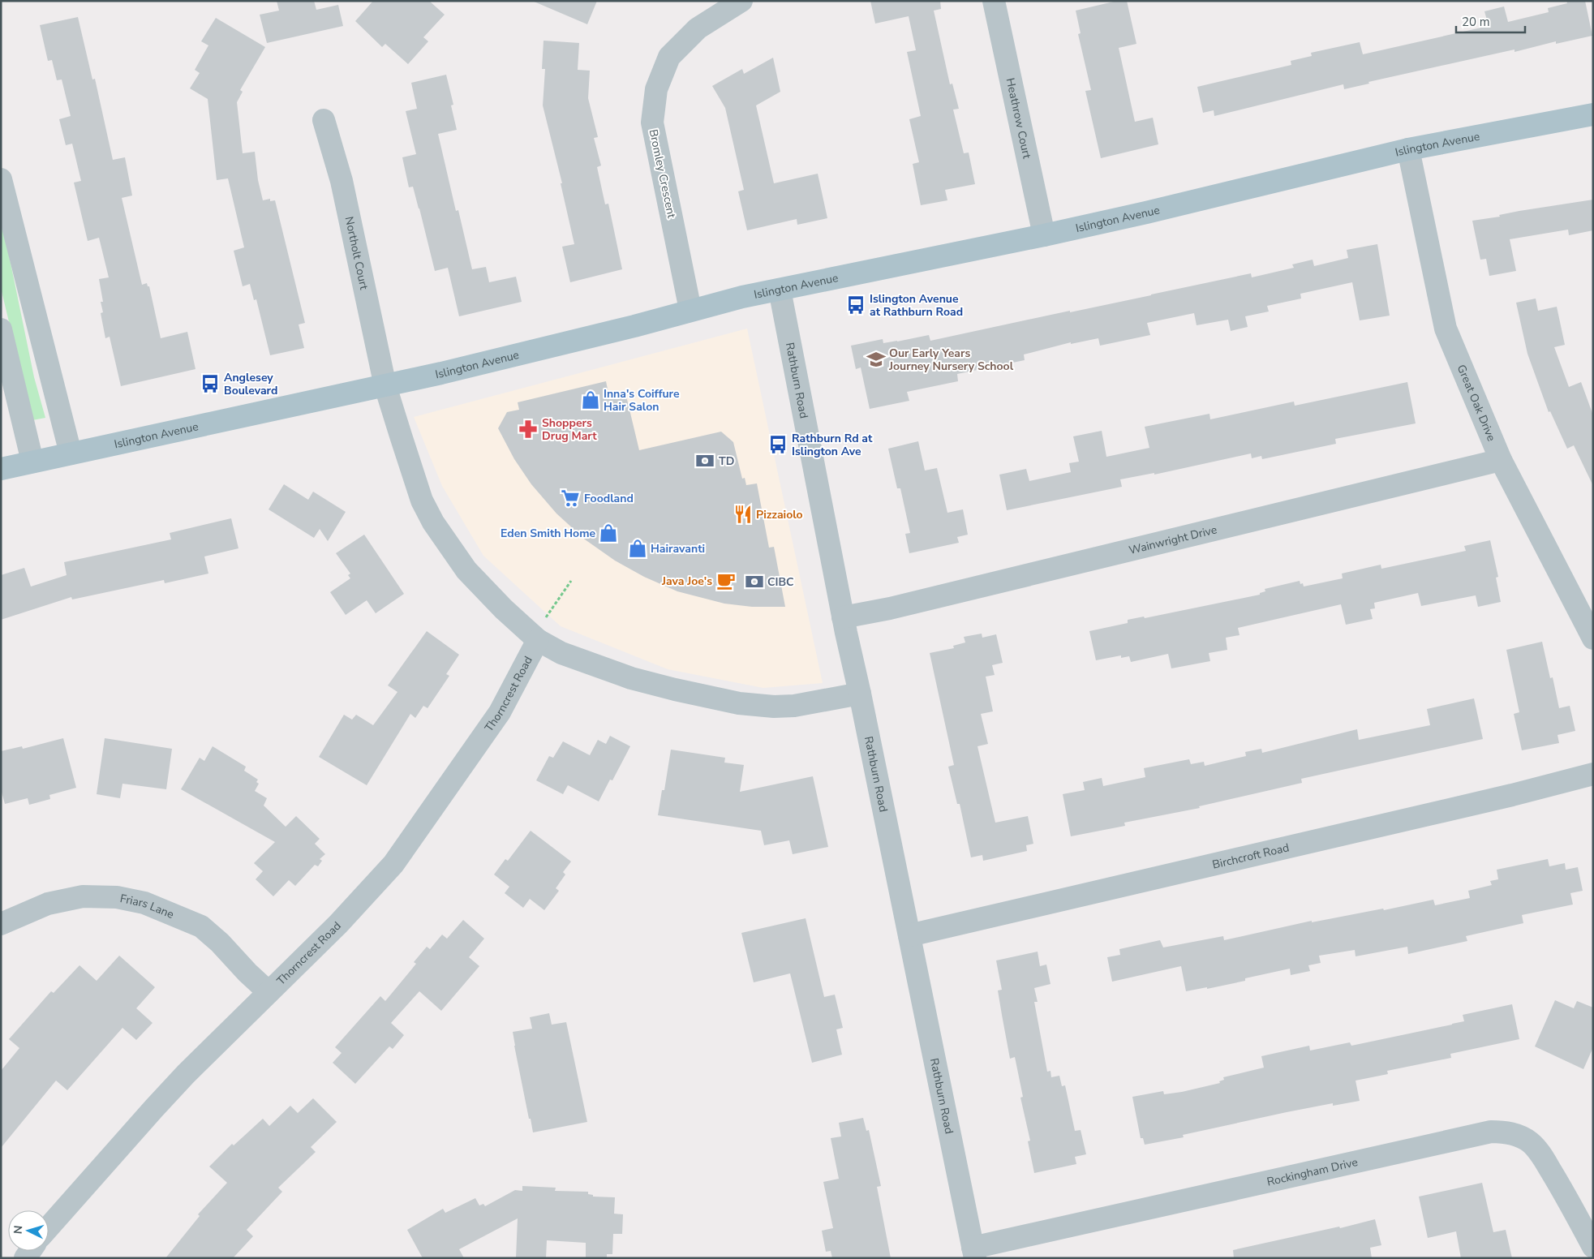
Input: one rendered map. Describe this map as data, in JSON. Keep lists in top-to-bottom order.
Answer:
{
  "streets": {
    "main road": ["Islington Avenue"],
    "street": [
      "Heathrow Court",
      "Bromley Crescent",
      "Northolt Court",
      "Rathburn Road",
      "Great Oak Drive",
      "Wainwright Drive",
      "Thorncrest Road",
      "Birchcroft Road",
      "Friars Lane",
      "Rockingham Drive"
    ]
  },
  "crossings": [
    ["Heathrow Court", "Islington Avenue"],
    ["Islington Avenue", "Bromley Crescent"],
    ["Islington Avenue", "Northolt Court"],
    ["Islington Avenue", "Rathburn Road"],
    ["Islington Avenue", "Great Oak Drive"],
    ["Rathburn Road", "Wainwright Drive"],
    ["Rathburn Road", "Birchcroft Road"],
    ["Rathburn Road", "Rockingham Drive"],
    ["Great Oak Drive", "Wainwright Drive"],
    ["Thorncrest Road", "Friars Lane"]
  ],
  "places": {
    "bus stop": ["Islington Avenue at Rathburn Road", "Anglesey Boulevard", "Rathburn Rd at Islington Ave"],
    "school or university": ["Our Early Years Journey Nursery School"],
    "shop": ["Inna's Coiffure Hair Salon", "Eden Smith Home", "Hairavanti"],
    "pharmacy": ["Shoppers Drug Mart"],
    "bank": ["TD", "CIBC"],
    "supermarket": ["Foodland"],
    "restaurant": ["Pizzaiolo"],
    "cafe": ["Java Joe's"]
  },
  "scale_bar": "20 m",
  "north": "left"
}
